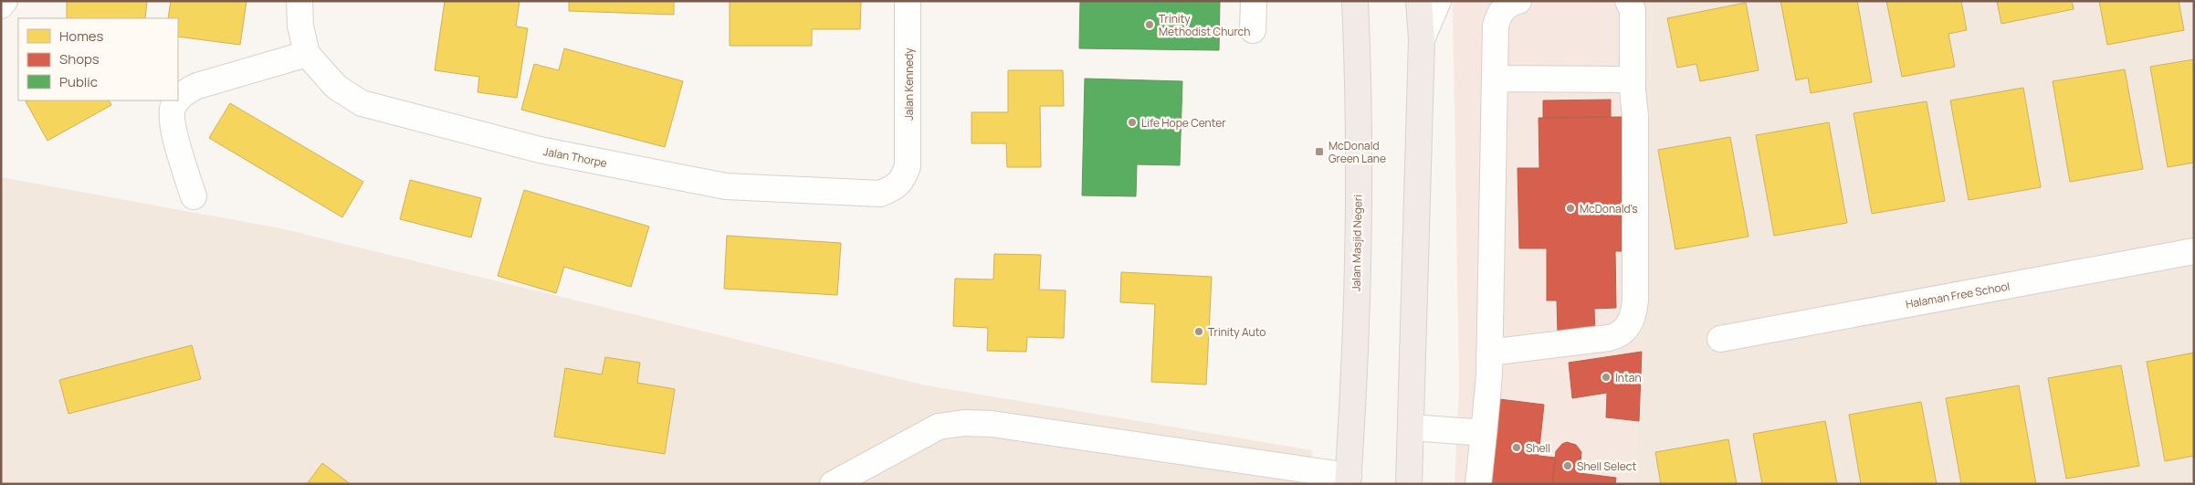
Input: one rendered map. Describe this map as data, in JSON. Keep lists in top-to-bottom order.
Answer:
{
  "streets": {
    "highway": ["Jalan Masjid Negeri"],
    "street": ["Jalan Kennedy", "Jalan Thorpe", "Halaman Free School"]
  },
  "crossings": [
    ["Jalan Kennedy", "Jalan Thorpe"]
  ],
  "places": {
    "other": [
      "Trinity Methodist Church",
      "Life Hope Center",
      "McDonald's",
      "Trinity Auto",
      "Intan",
      "Shell",
      "Shell Select"
    ],
    "transit": ["McDonald Green Lane"]
  },
  "legend": ["Homes", "Shops", "Public"]
}
